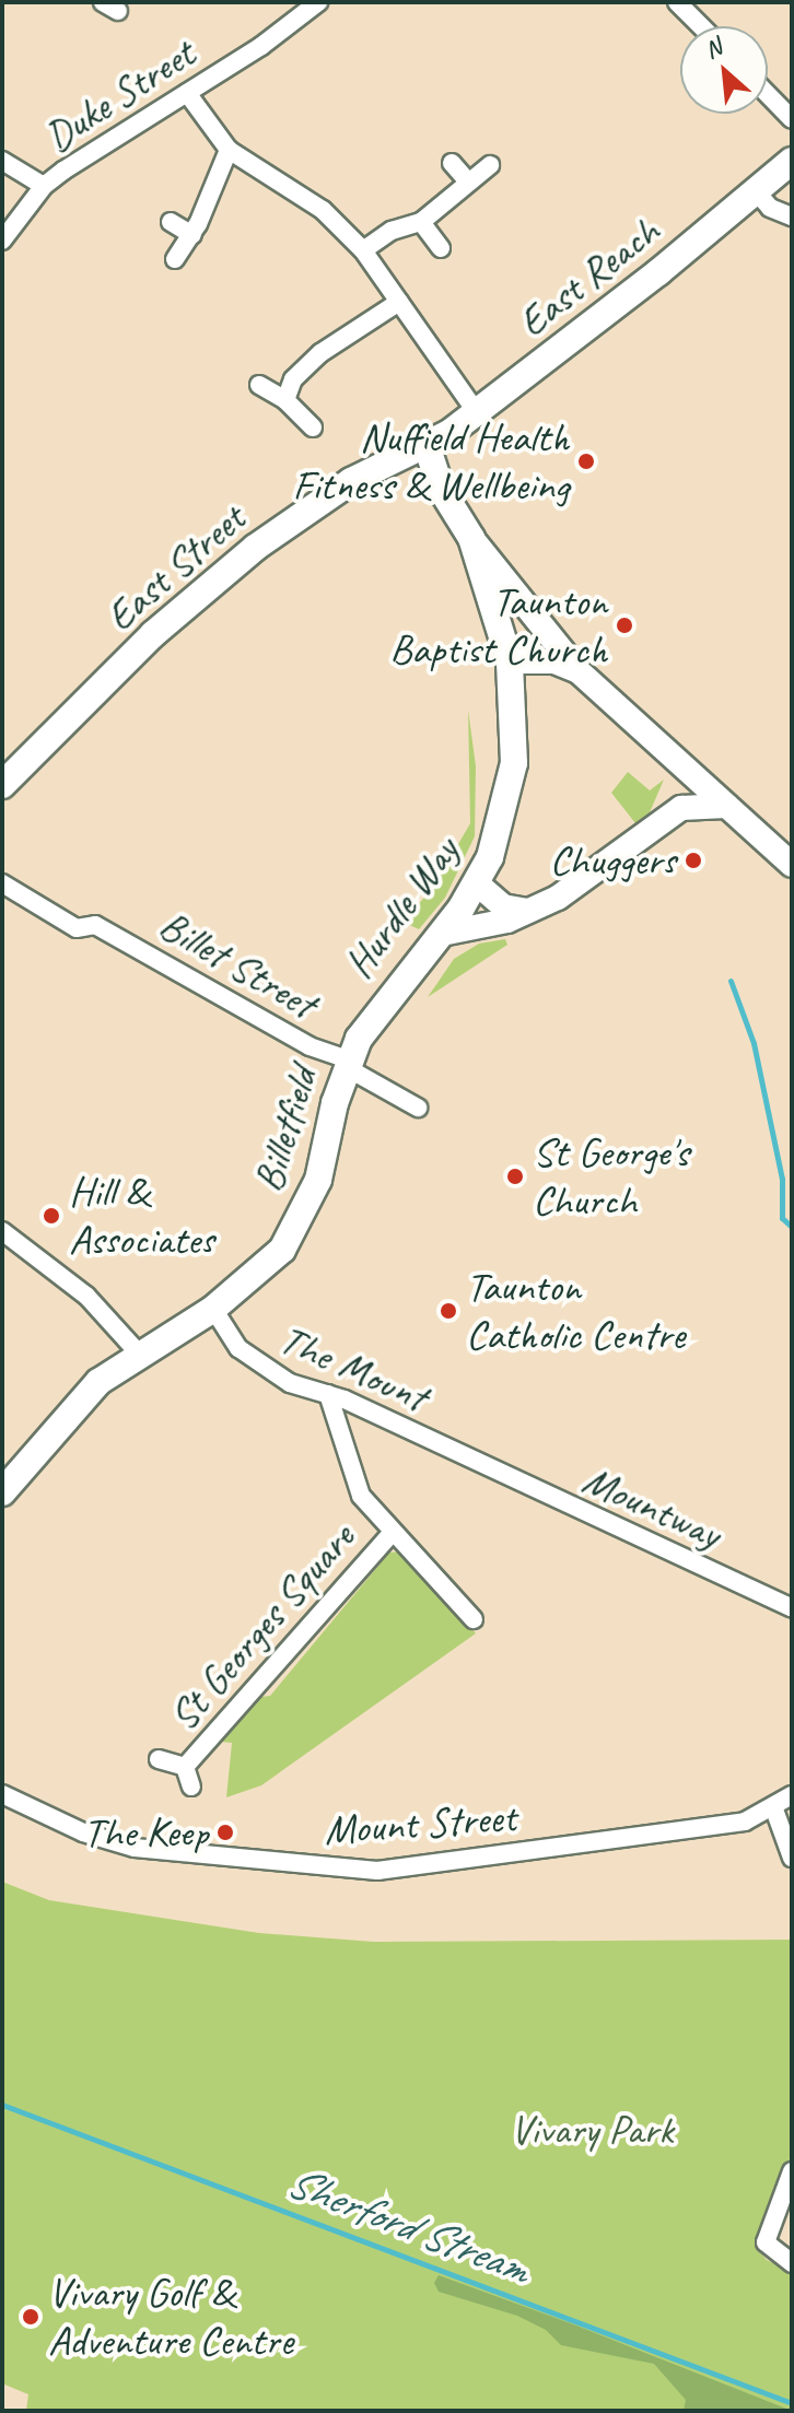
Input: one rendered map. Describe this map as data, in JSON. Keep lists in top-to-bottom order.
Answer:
{
  "streets": {
    "main road": [
      "East Reach",
      "East Street",
      "Hurdle Way",
      "Billetfield"
    ],
    "street": [
      "Duke Street",
      "Billet Street",
      "The Mount",
      "Mountway",
      "St Georges Square",
      "Mount Street"
    ]
  },
  "crossings": [
    ["East Reach", "East Street"],
    ["East Reach", "Hurdle Way"],
    ["East Street", "Hurdle Way"],
    ["Hurdle Way", "Billet Street"],
    ["Hurdle Way", "Billetfield"],
    ["Billet Street", "Billetfield"],
    ["Billetfield", "The Mount"],
    ["The Mount", "Mountway"],
    ["The Mount", "St Georges Square"]
  ],
  "water": ["Sherford Stream"],
  "parks": ["Vivary Park"],
  "places": [
    "Nuffield Health Fitness & Wellbeing",
    "Taunton Baptist Church",
    "Chuggers",
    "St George's Church",
    "Hill & Associates",
    "Taunton Catholic Centre",
    "The Keep",
    "Vivary Golf & Adventure Centre"
  ],
  "north": "top left"
}
